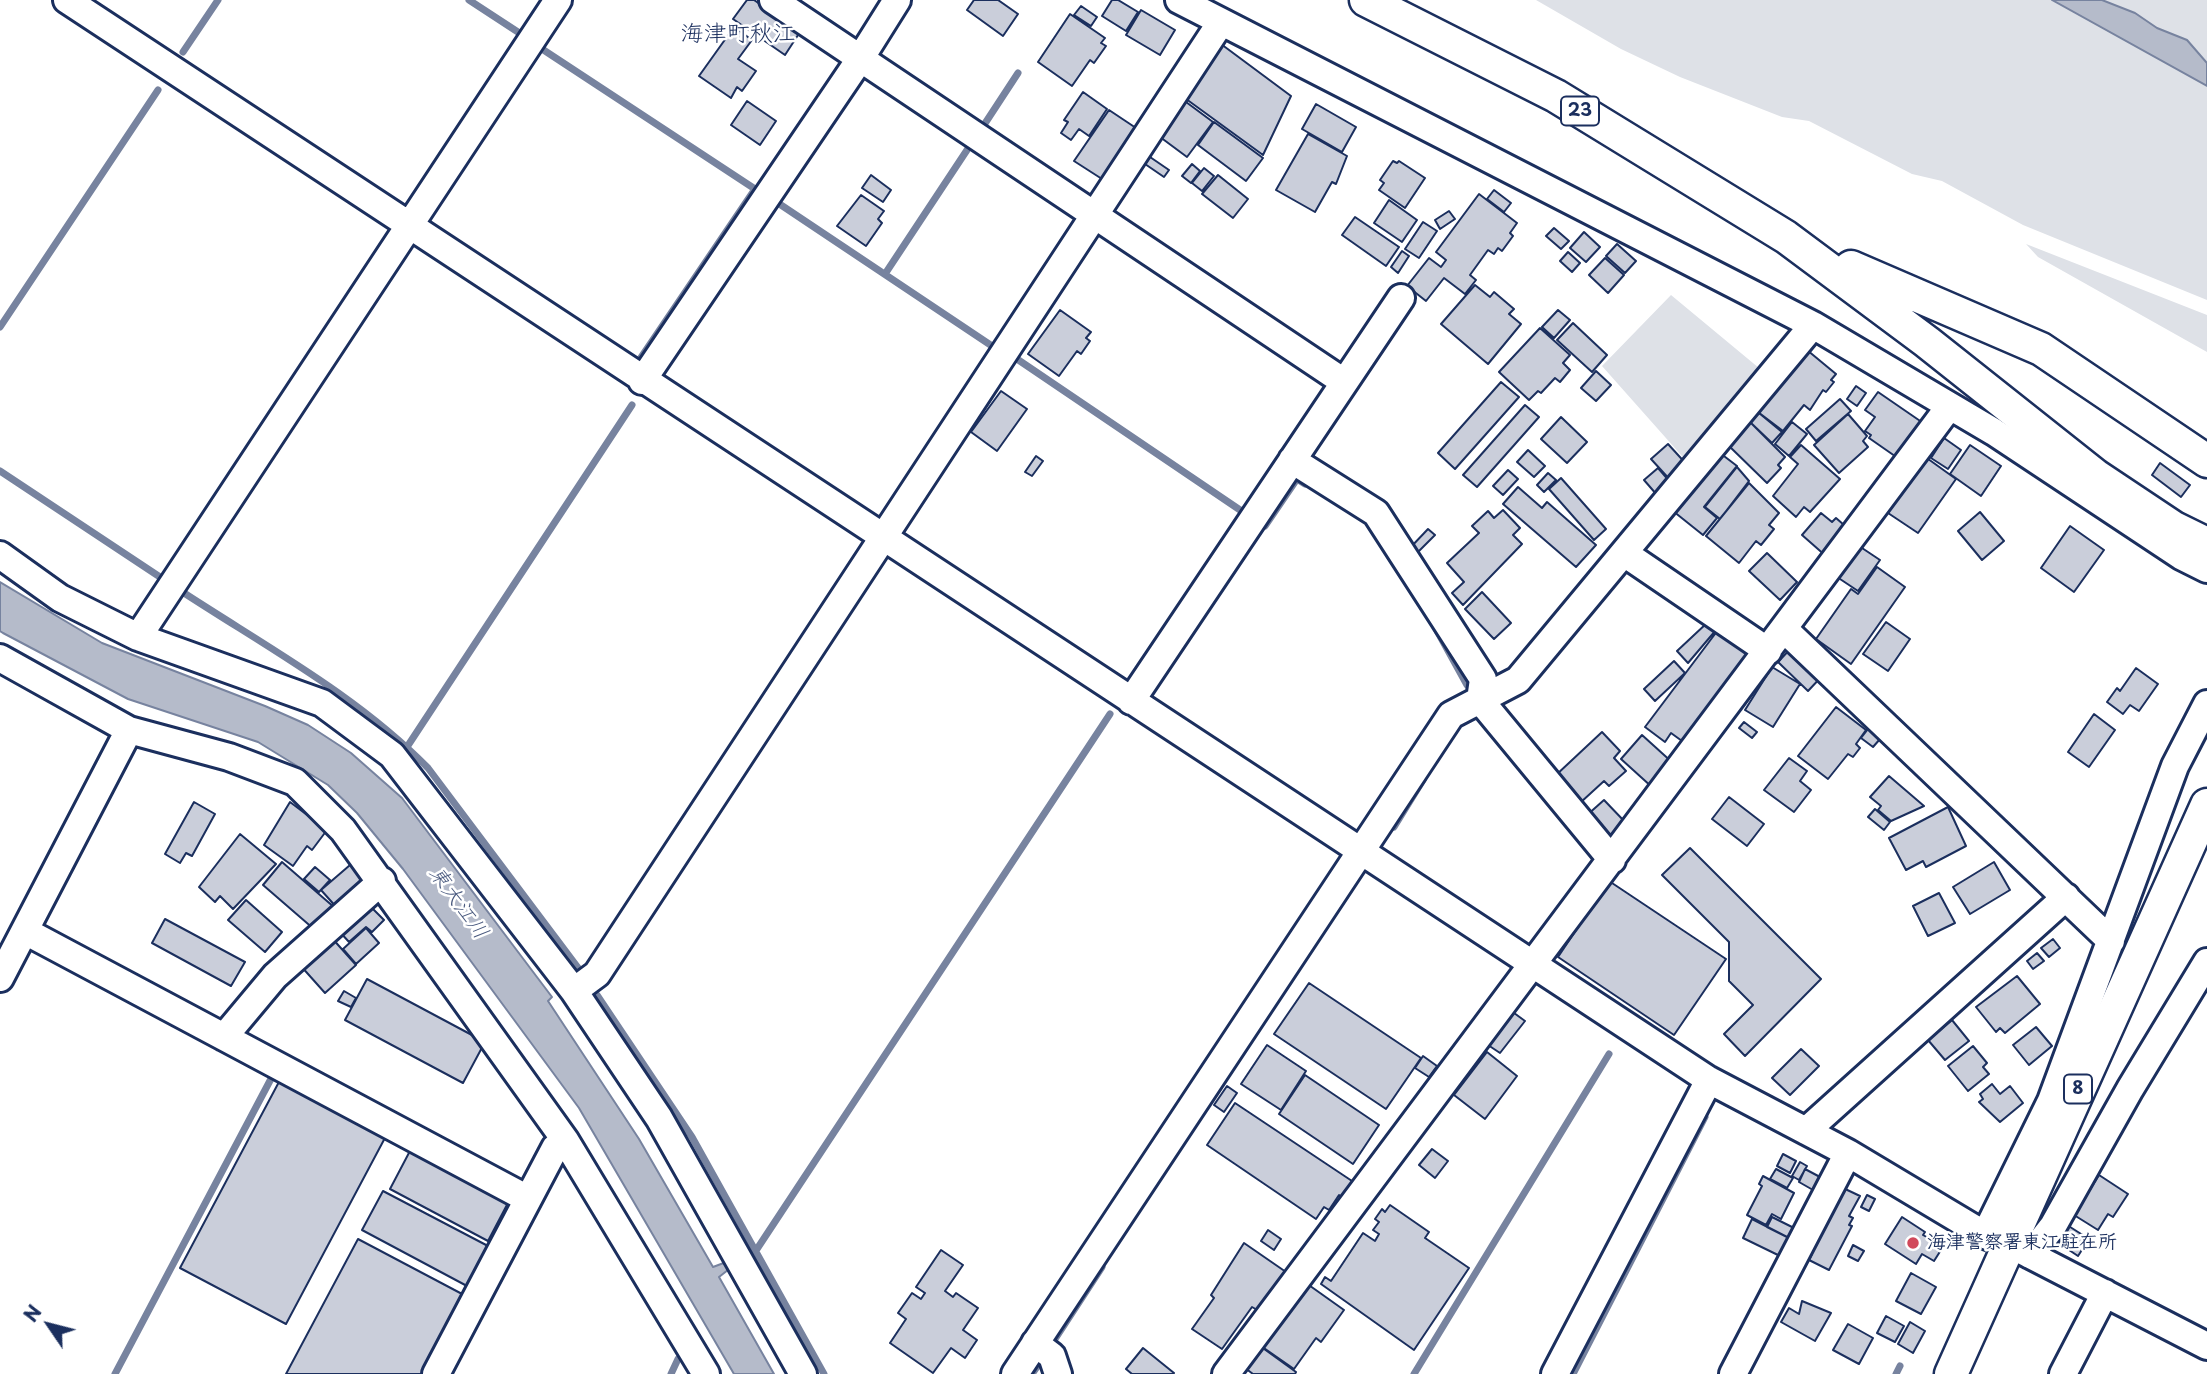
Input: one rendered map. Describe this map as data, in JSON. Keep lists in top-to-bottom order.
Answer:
{
  "streets": {
    "main road": ["23", "8"]
  },
  "districts": ["海津町秋江"],
  "water": ["東大江川"],
  "places": ["海津警察署東江駐在所"],
  "north": "top left"
}
